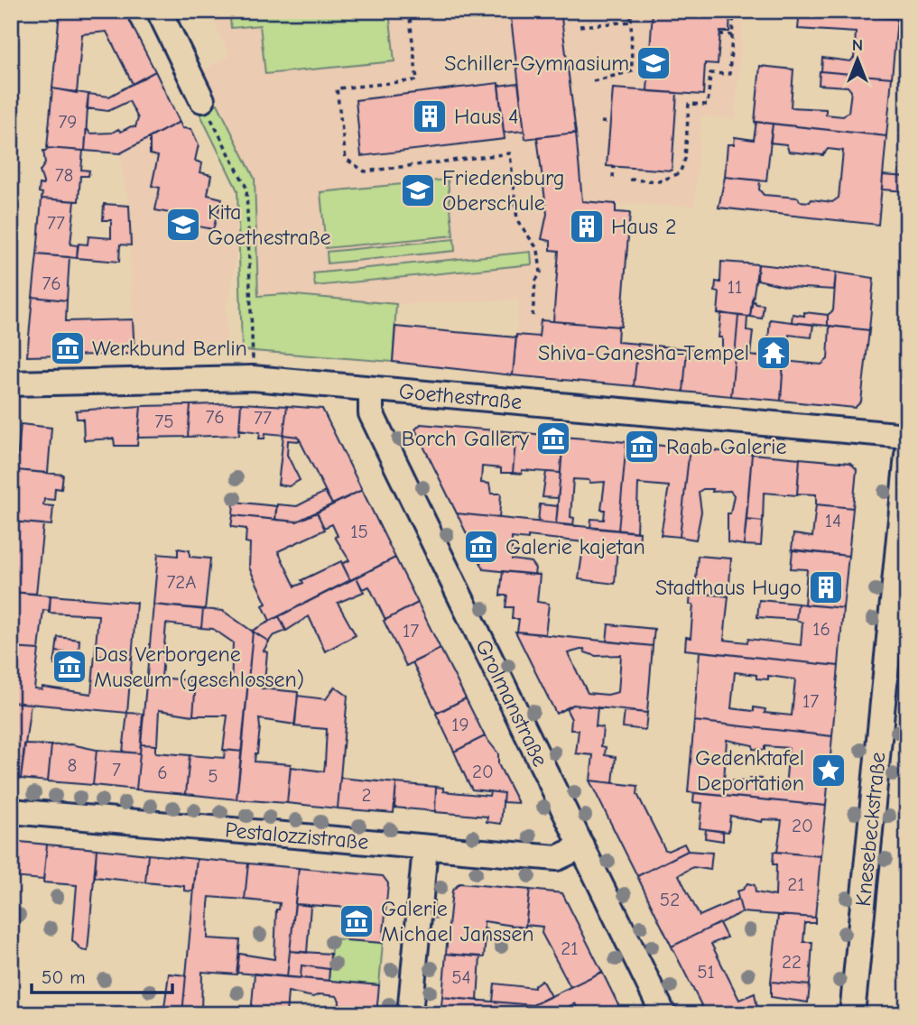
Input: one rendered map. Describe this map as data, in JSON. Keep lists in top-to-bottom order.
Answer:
{
  "streets": {
    "street": [
      "Goethestraße",
      "Grolmanstraße",
      "Knesebeckstraße",
      "Pestalozzistraße"
    ]
  },
  "crossings": [
    ["Goethestraße", "Grolmanstraße"],
    ["Grolmanstraße", "Pestalozzistraße"]
  ],
  "places": {
    "school or university": ["Schiller-Gymnasium", "Friedensburg Oberschule", "Kita Goethestraße"],
    "building": ["Haus 4", "Haus 2", "Stadthaus Hugo"],
    "museum": [
      "Werkbund Berlin",
      "Borch Gallery",
      "Raab Galerie",
      "Galerie kajetan",
      "Das Verborgene Museum (geschlossen)",
      "Galerie Michael Janssen"
    ],
    "temple": ["Shiva-Ganesha-Tempel"],
    "place": ["Gedenktafel Deportation"]
  },
  "house_numbers": [
    "79",
    "78",
    "77",
    "76",
    "11",
    "76",
    "77",
    "75",
    "14",
    "15",
    "72A",
    "16",
    "17",
    "17",
    "19",
    "8",
    "7",
    "20",
    "6",
    "5",
    "2",
    "20",
    "21",
    "52",
    "21",
    "22",
    "51",
    "54"
  ],
  "scale_bar": "50 m",
  "north": "top"
}
